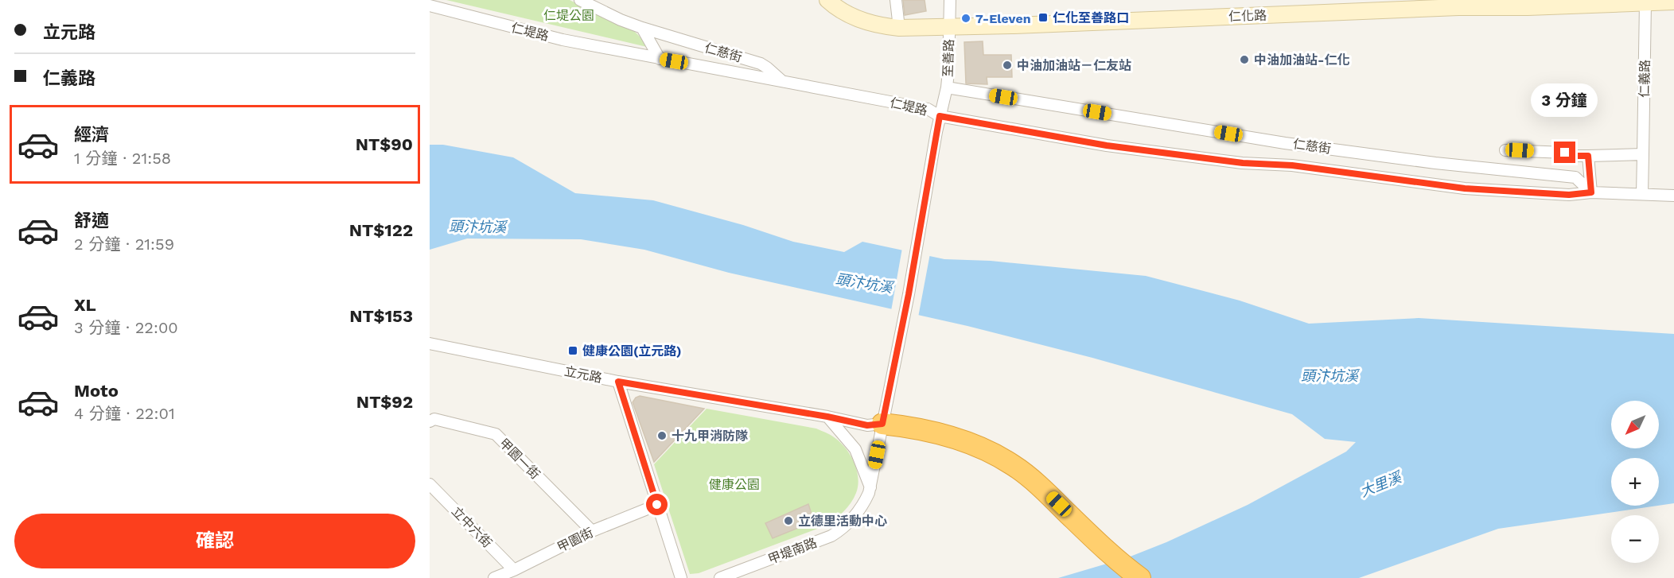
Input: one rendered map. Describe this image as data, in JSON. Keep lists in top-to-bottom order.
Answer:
{
  "streets": {
    "main road": ["仁化路"],
    "street": [
      "仁堤路",
      "仁慈街",
      "至善路",
      "仁義路",
      "立元路",
      "甲園一街",
      "立中六街",
      "甲園街",
      "甲堤南路"
    ]
  },
  "crossings": [
    ["仁化路", "至善路"],
    ["仁化路", "仁義路"],
    ["仁堤路", "仁慈街"],
    ["仁堤路", "至善路"],
    ["仁慈街", "至善路"],
    ["至善路", "甲堤南路"],
    ["立元路", "甲園街"],
    ["甲園一街", "甲園街"],
    ["立中六街", "甲園街"]
  ],
  "water": ["頭汴坑溪", "大里溪"],
  "parks": ["仁堤公園", "健康公園"],
  "places": {
    "transit": ["仁化至善路口", "健康公園(立元路)"],
    "other": [
      "7-Eleven",
      "中油加油站-仁化",
      "中油加油站－仁友站",
      "十九甲消防隊",
      "立德里活動中心"
    ]
  },
  "north": "bottom left",
  "page": {
    "banner": ["立元路", "仁義路"],
    "bubble": "3 分鐘",
    "list": [
      {
        "name": "經濟",
        "note": "1 分鐘 · 21:58",
        "value": "NT$90"
      },
      {
        "name": "舒適",
        "note": "2 分鐘 · 21:59",
        "value": "NT$122"
      },
      {
        "name": "XL",
        "note": "3 分鐘 · 22:00",
        "value": "NT$153"
      },
      {
        "name": "Moto",
        "note": "4 分鐘 · 22:01",
        "value": "NT$92"
      }
    ],
    "map_buttons": ["+", "−"],
    "buttons": "確認"
  }
}
